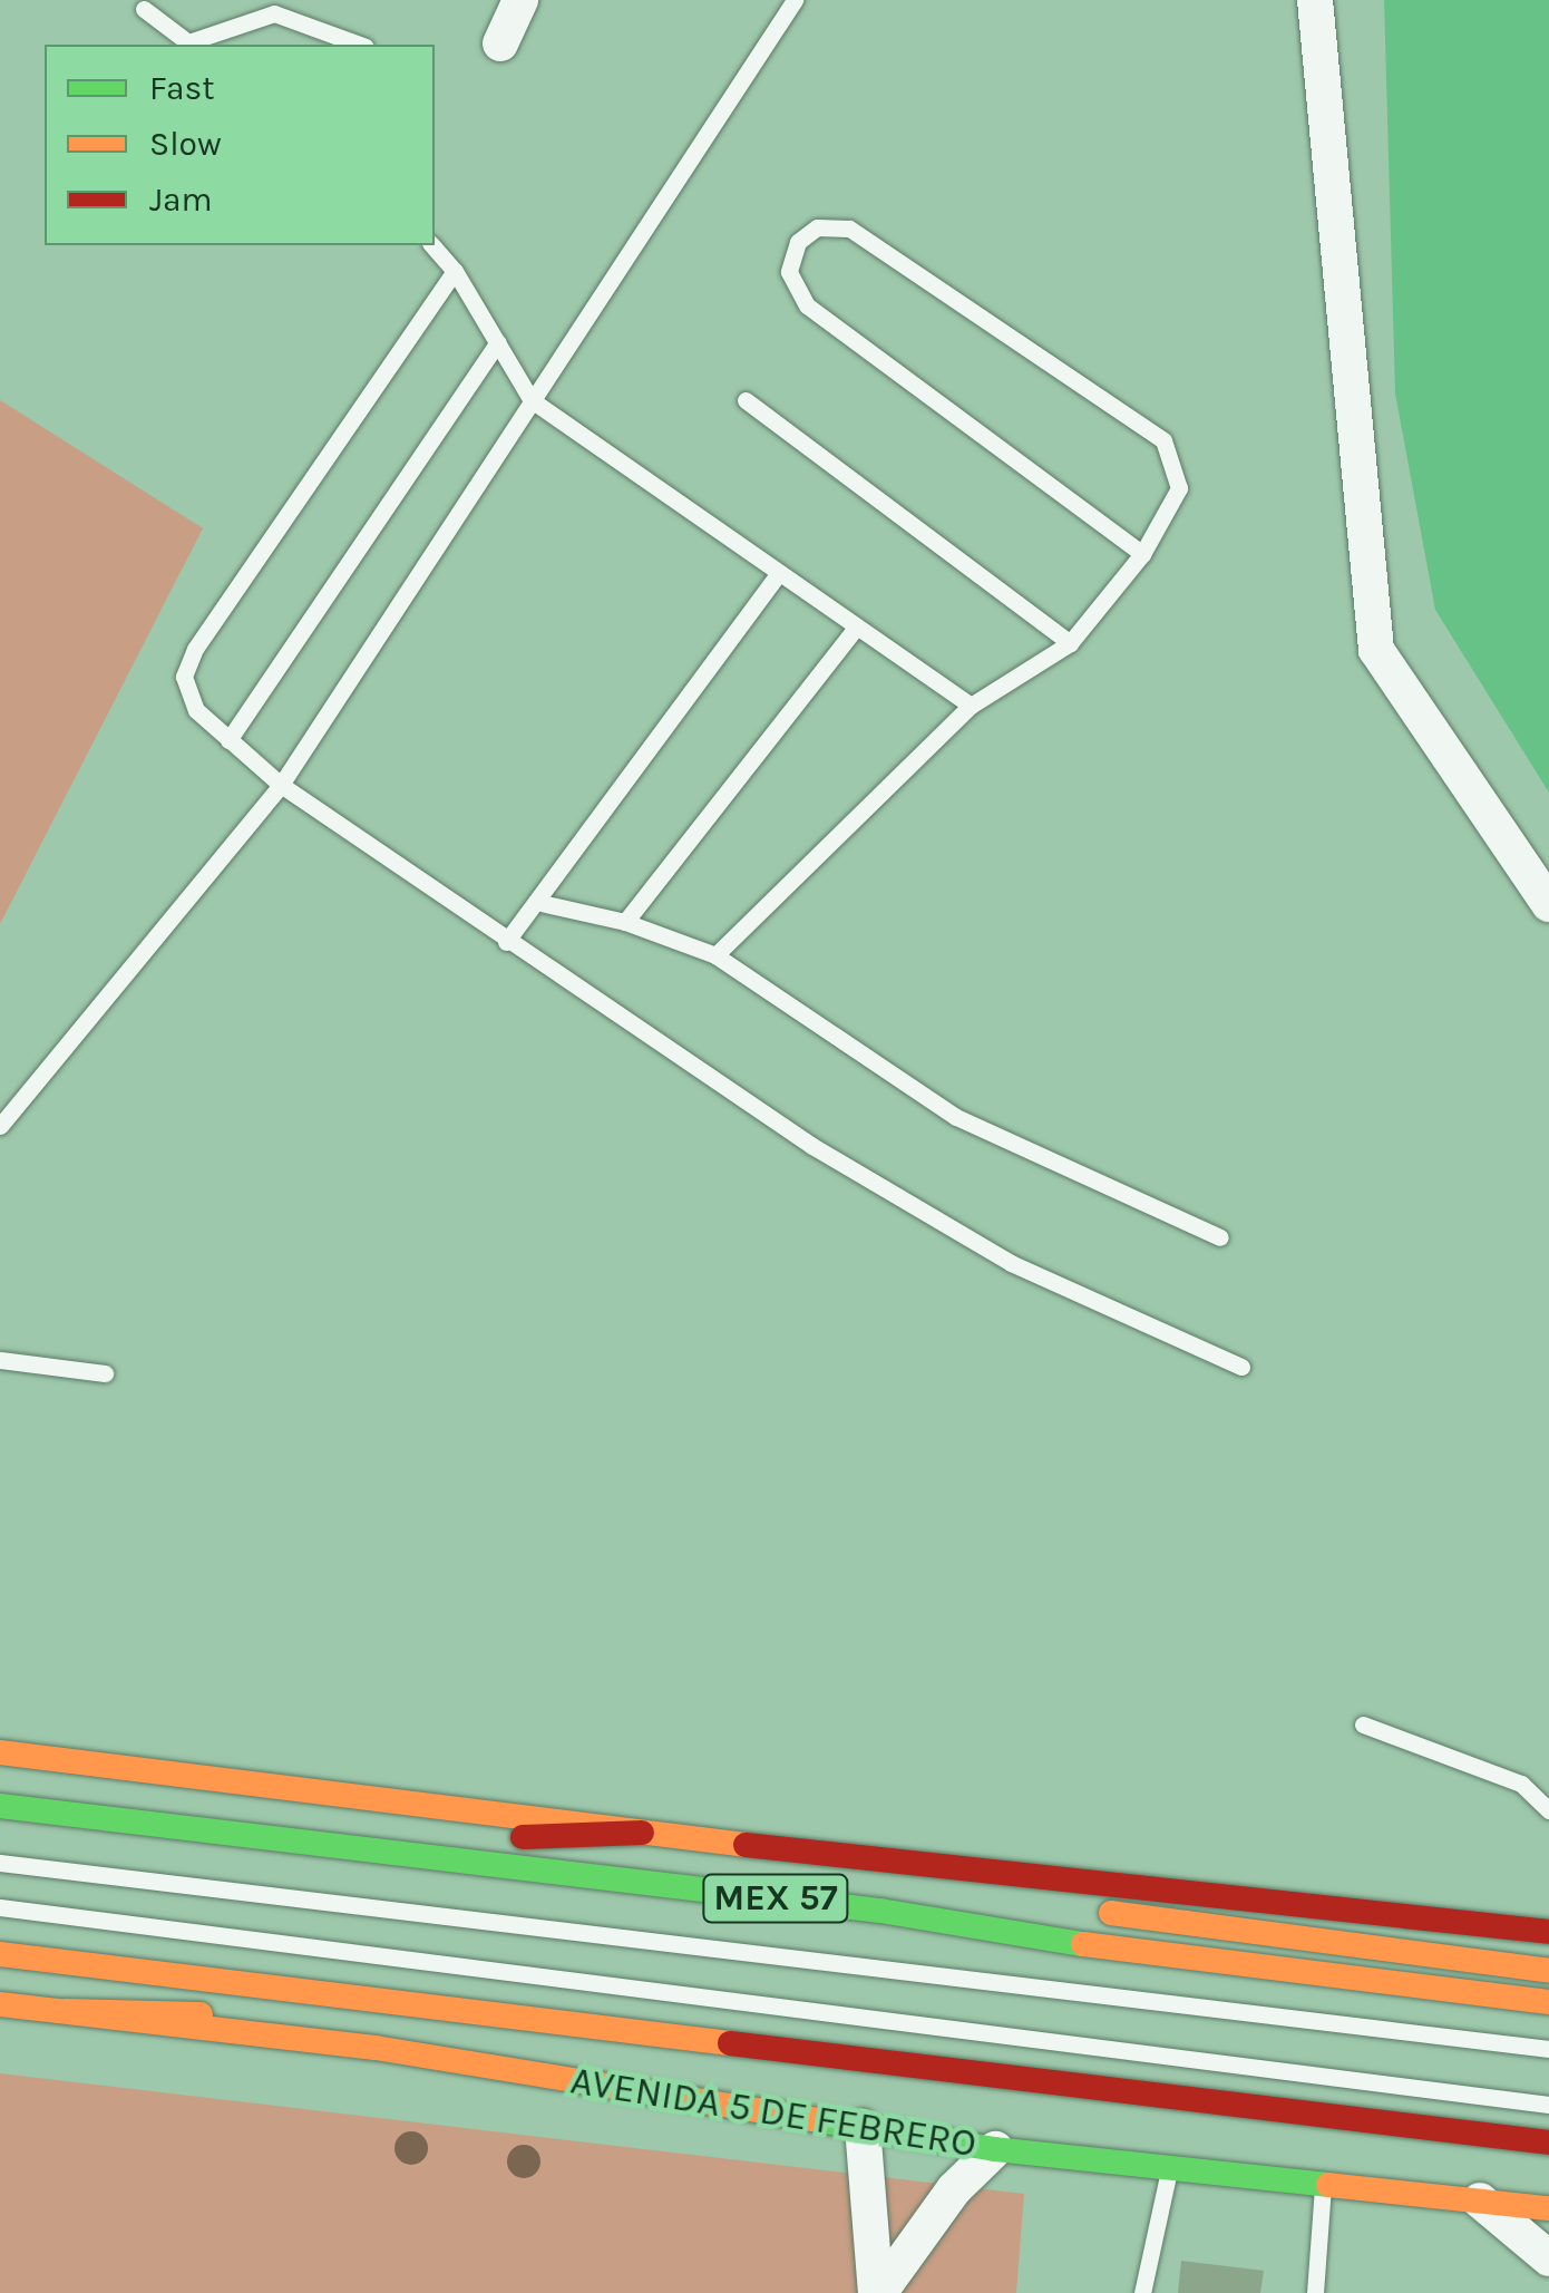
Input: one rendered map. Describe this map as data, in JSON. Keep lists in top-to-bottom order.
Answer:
{
  "streets": {
    "main road": ["MEX 57", "AVENIDA 5 DE FEBRERO"]
  },
  "legend": ["Fast", "Slow", "Jam"]
}
